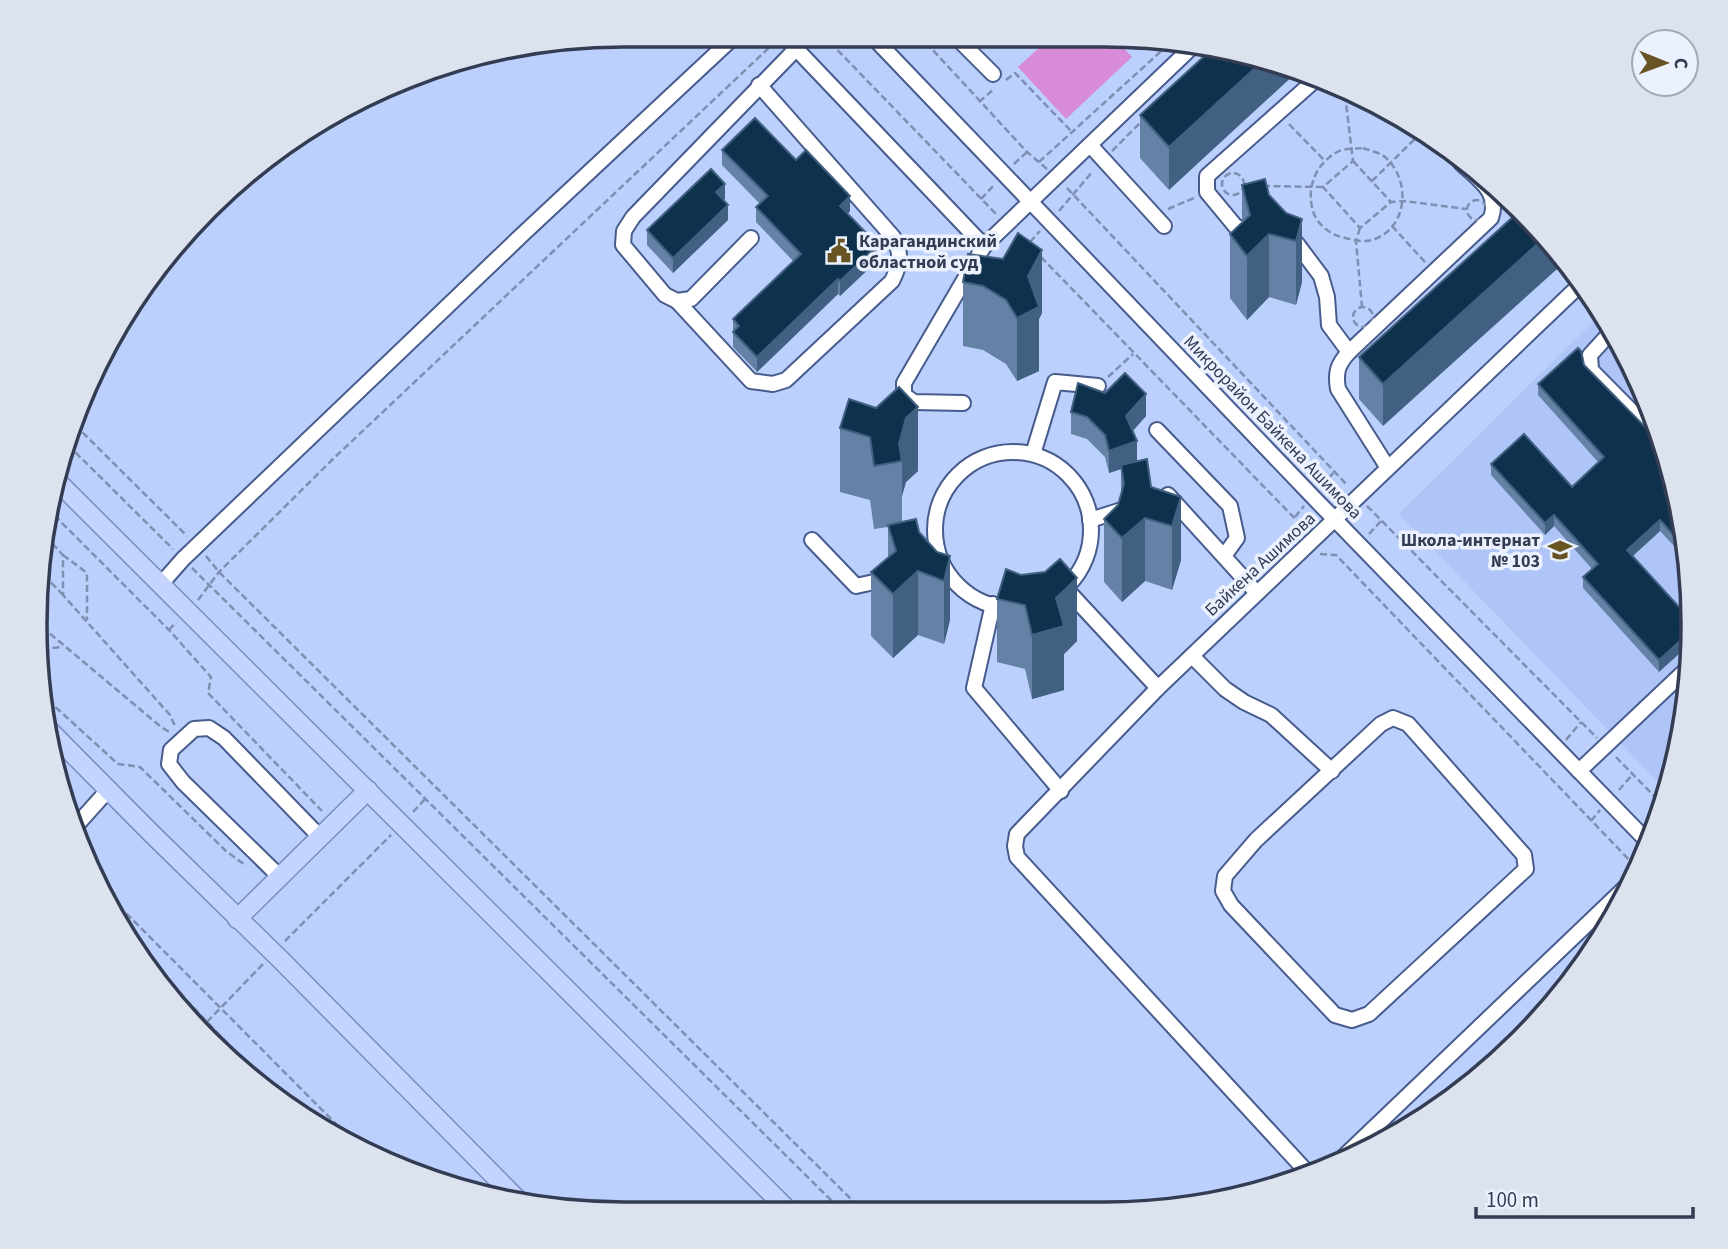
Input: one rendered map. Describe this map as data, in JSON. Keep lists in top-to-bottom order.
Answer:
{
  "streets": {
    "street": ["Микрорайон Байкена Ашимова", "Байкена Ашимова"]
  },
  "crossings": [
    ["Микрорайон Байкена Ашимова", "Байкена Ашимова"]
  ],
  "places": {
    "public building": ["Карагандинский областной суд"],
    "school or university": ["Школа-интернат № 103"]
  },
  "scale_bar": "100 m",
  "north": "right"
}
